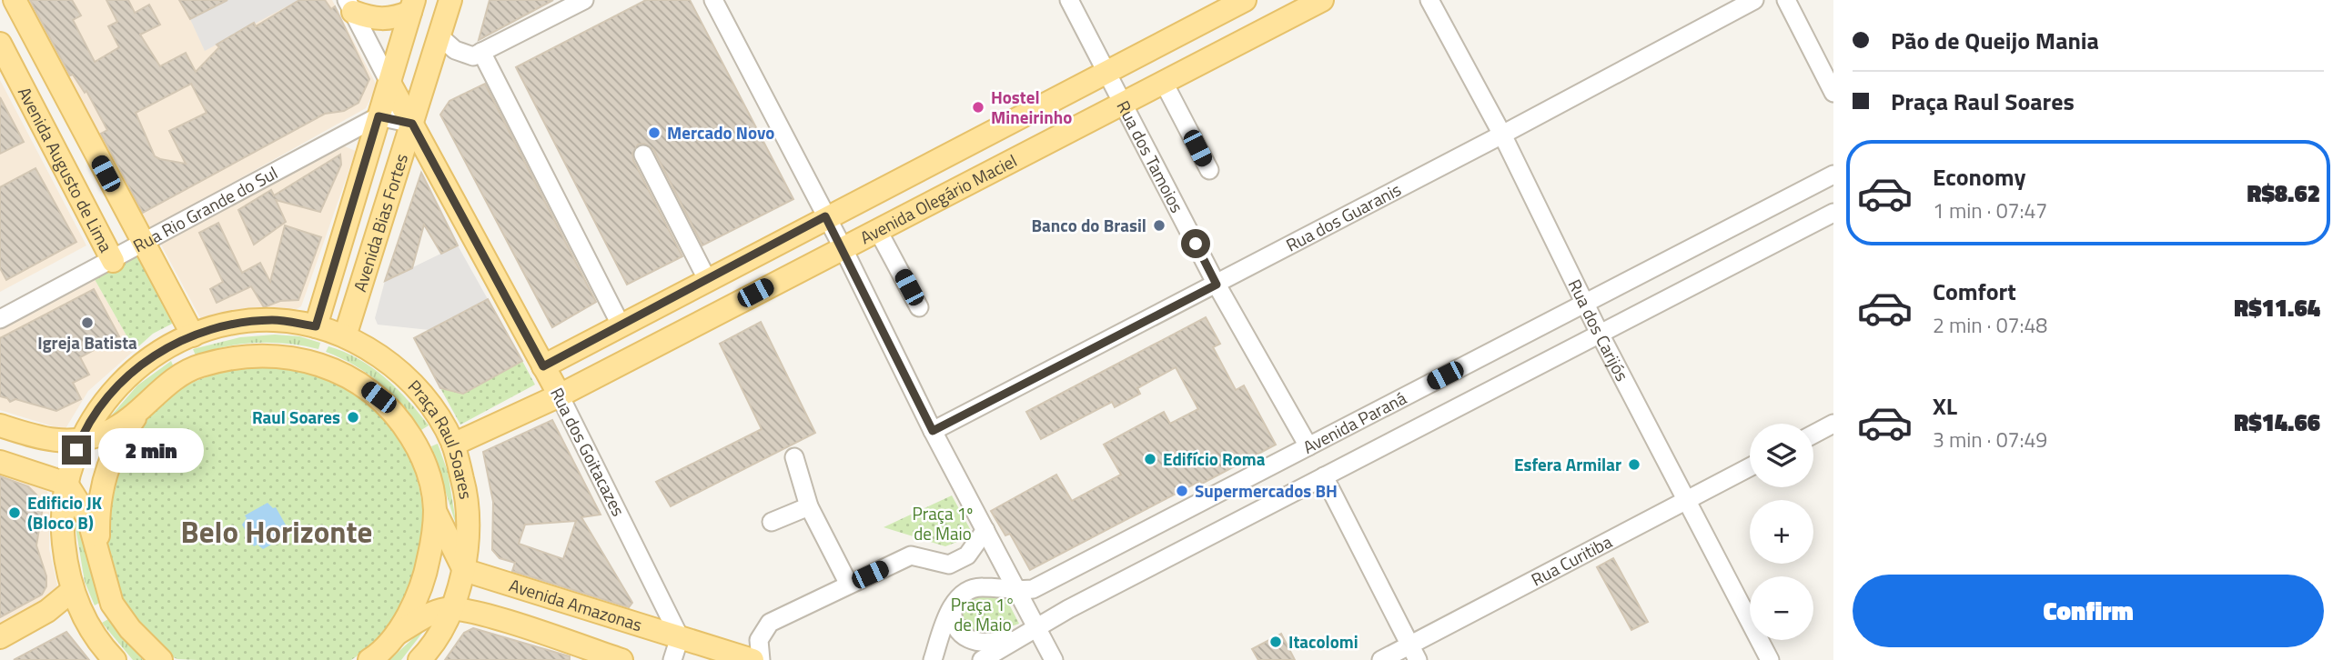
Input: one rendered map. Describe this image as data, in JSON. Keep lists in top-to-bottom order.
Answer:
{
  "streets": {
    "main road": [
      "Avenida Augusto de Lima",
      "Avenida Olegário Maciel",
      "Avenida Bias Fortes",
      "Praça Raul Soares",
      "Rua dos Goitacazes",
      "Avenida Amazonas"
    ],
    "street": [
      "Rua dos Tamoios",
      "Rua Rio Grande do Sul",
      "Rua dos Guaranis",
      "Rua dos Carijós",
      "Avenida Paraná",
      "Rua Curitiba"
    ]
  },
  "crossings": [
    ["Rua dos Tamoios", "Avenida Olegário Maciel"],
    ["Rua dos Tamoios", "Rua dos Guaranis"],
    ["Rua dos Tamoios", "Avenida Paraná"],
    ["Avenida Augusto de Lima", "Rua Rio Grande do Sul"],
    ["Avenida Augusto de Lima", "Praça Raul Soares"],
    ["Avenida Olegário Maciel", "Praça Raul Soares"],
    ["Avenida Olegário Maciel", "Rua dos Goitacazes"],
    ["Rua Rio Grande do Sul", "Avenida Bias Fortes"],
    ["Rua dos Guaranis", "Rua dos Carijós"],
    ["Avenida Bias Fortes", "Praça Raul Soares"],
    ["Avenida Bias Fortes", "Rua dos Goitacazes"],
    ["Rua dos Carijós", "Avenida Paraná"],
    ["Rua dos Carijós", "Rua Curitiba"],
    ["Praça Raul Soares", "Avenida Amazonas"],
    ["Rua dos Goitacazes", "Avenida Amazonas"]
  ],
  "districts": ["Belo Horizonte"],
  "parks": ["Praça 1º de Maio", "Praça 1° de Maio"],
  "places": [
    "Hostel Mineirinho",
    "Mercado Novo",
    "Banco do Brasil",
    "Igreja Batista",
    "Raul Soares",
    "Edifício Roma",
    "Esfera Armilar",
    "Supermercados BH",
    "Edificio JK (Bloco B)",
    "Itacolomi"
  ],
  "page": {
    "banner": ["Pão de Queijo Mania", "Praça Raul Soares"],
    "list": [
      {
        "name": "Economy",
        "note": "1 min · 07:47",
        "value": "R$8.62"
      },
      {
        "name": "Comfort",
        "note": "2 min · 07:48",
        "value": "R$11.64"
      },
      {
        "name": "XL",
        "note": "3 min · 07:49",
        "value": "R$14.66"
      }
    ],
    "map_buttons": ["+", "−"],
    "bubble": "2 min",
    "buttons": "Confirm"
  }
}
